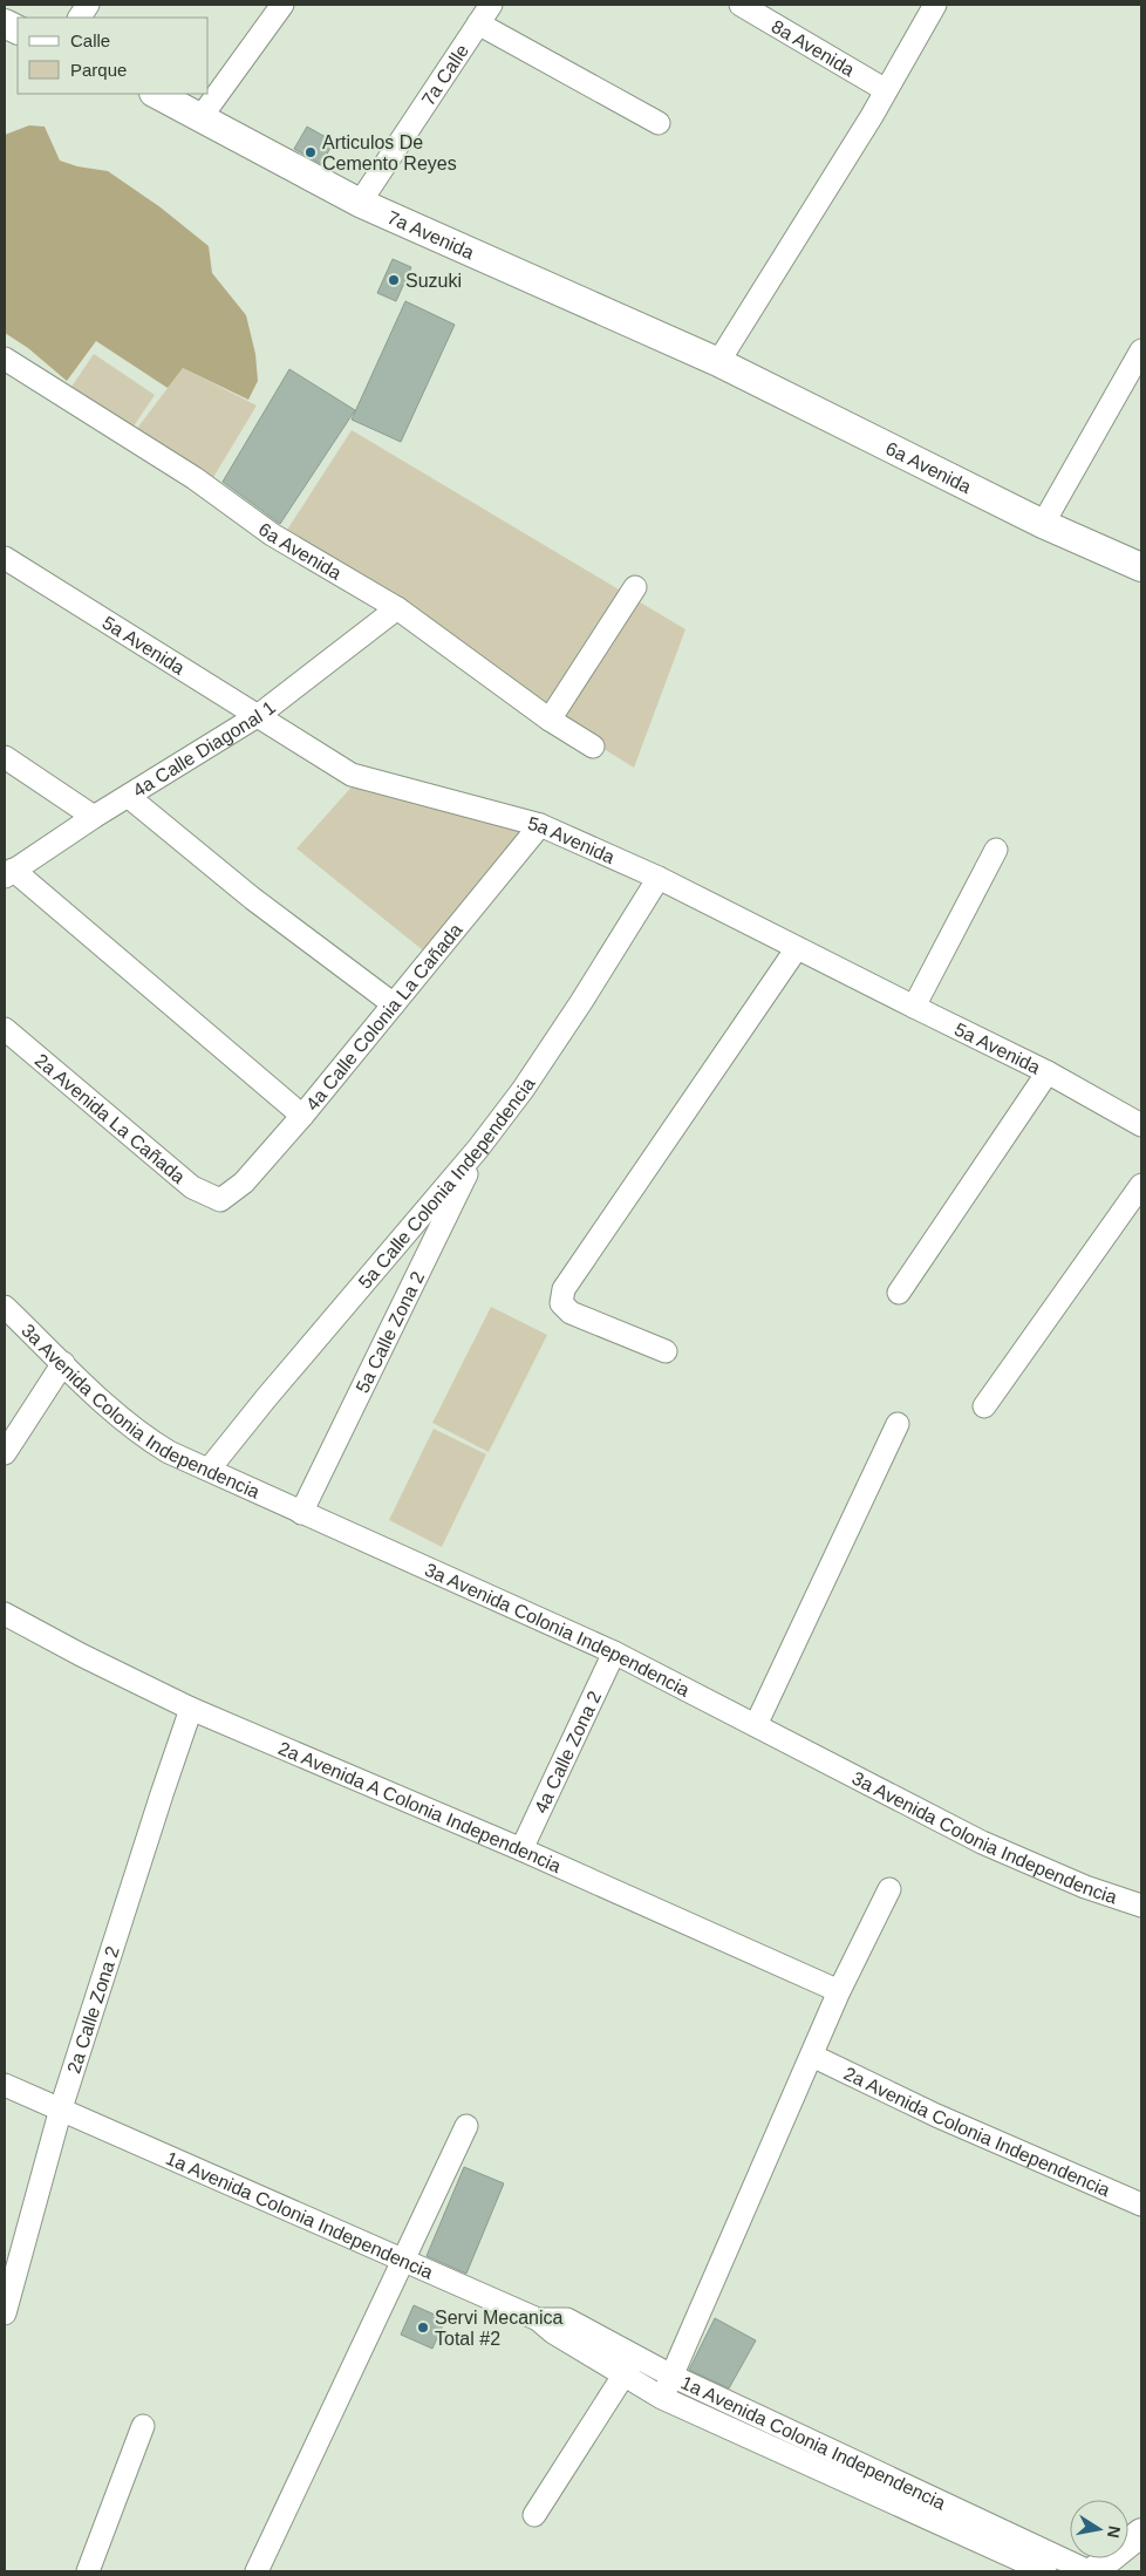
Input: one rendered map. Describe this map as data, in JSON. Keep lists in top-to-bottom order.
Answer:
{
  "streets": {
    "street": [
      "8a Avenida",
      "7a Calle",
      "7a Avenida",
      "6a Avenida",
      "5a Avenida",
      "4a Calle Diagonal 1",
      "4a Calle Colonia La Cañada",
      "2a Avenida La Cañada",
      "5a Calle Colonia Independencia",
      "5a Calle Zona 2",
      "3a Avenida Colonia Independencia",
      "4a Calle Zona 2",
      "2a Avenida A Colonia Independencia",
      "2a Calle Zona 2",
      "2a Avenida Colonia Independencia",
      "1a Avenida Colonia Independencia"
    ]
  },
  "crossings": [
    ["7a Calle", "7a Avenida"],
    ["7a Avenida", "6a Avenida"],
    ["6a Avenida", "4a Calle Diagonal 1"],
    ["5a Avenida", "4a Calle Diagonal 1"],
    ["5a Avenida", "4a Calle Colonia La Cañada"],
    ["5a Avenida", "5a Calle Colonia Independencia"],
    ["4a Calle Colonia La Cañada", "2a Avenida La Cañada"],
    ["5a Calle Colonia Independencia", "5a Calle Zona 2"],
    ["5a Calle Colonia Independencia", "3a Avenida Colonia Independencia"],
    ["5a Calle Zona 2", "3a Avenida Colonia Independencia"],
    ["3a Avenida Colonia Independencia", "4a Calle Zona 2"],
    ["4a Calle Zona 2", "2a Avenida A Colonia Independencia"],
    ["2a Avenida A Colonia Independencia", "2a Calle Zona 2"],
    ["2a Calle Zona 2", "1a Avenida Colonia Independencia"]
  ],
  "places": ["Articulos De Cemento Reyes", "Suzuki", "Servi Mecanica Total #2"],
  "legend": ["Calle", "Parque"],
  "north": "right"
}
